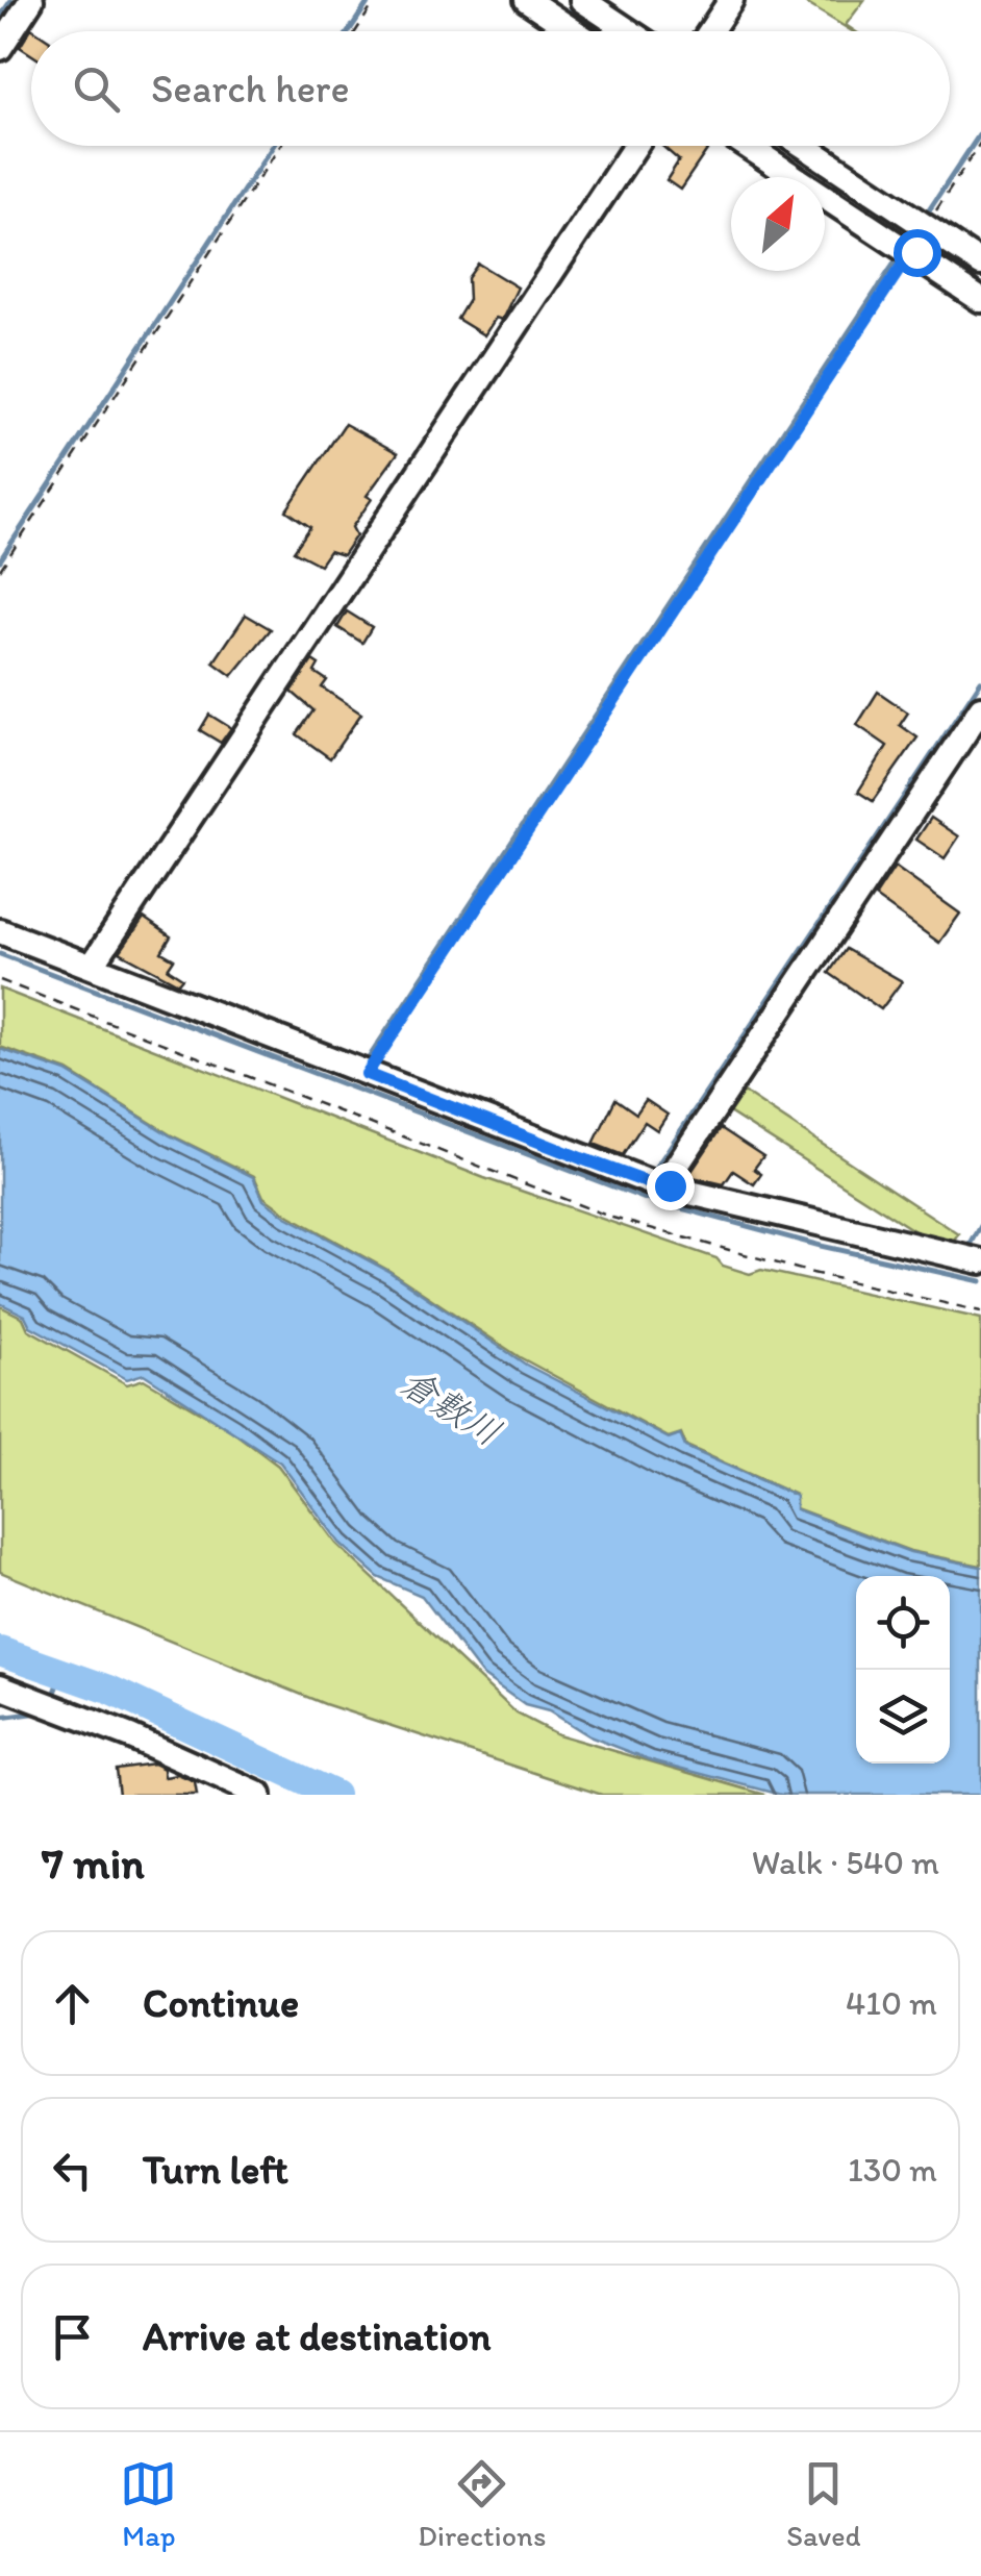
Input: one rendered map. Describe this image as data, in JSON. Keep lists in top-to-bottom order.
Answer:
{
  "water": ["倉敷川"],
  "north": "top right",
  "page": {
    "search": "Search here",
    "heading": ["7 min", "Walk · 540 m"],
    "list": [
      ["Continue", "410 m"],
      ["Turn left", "130 m"],
      "Arrive at destination"
    ],
    "nav": ["Map", "Directions", "Saved"]
  }
}
